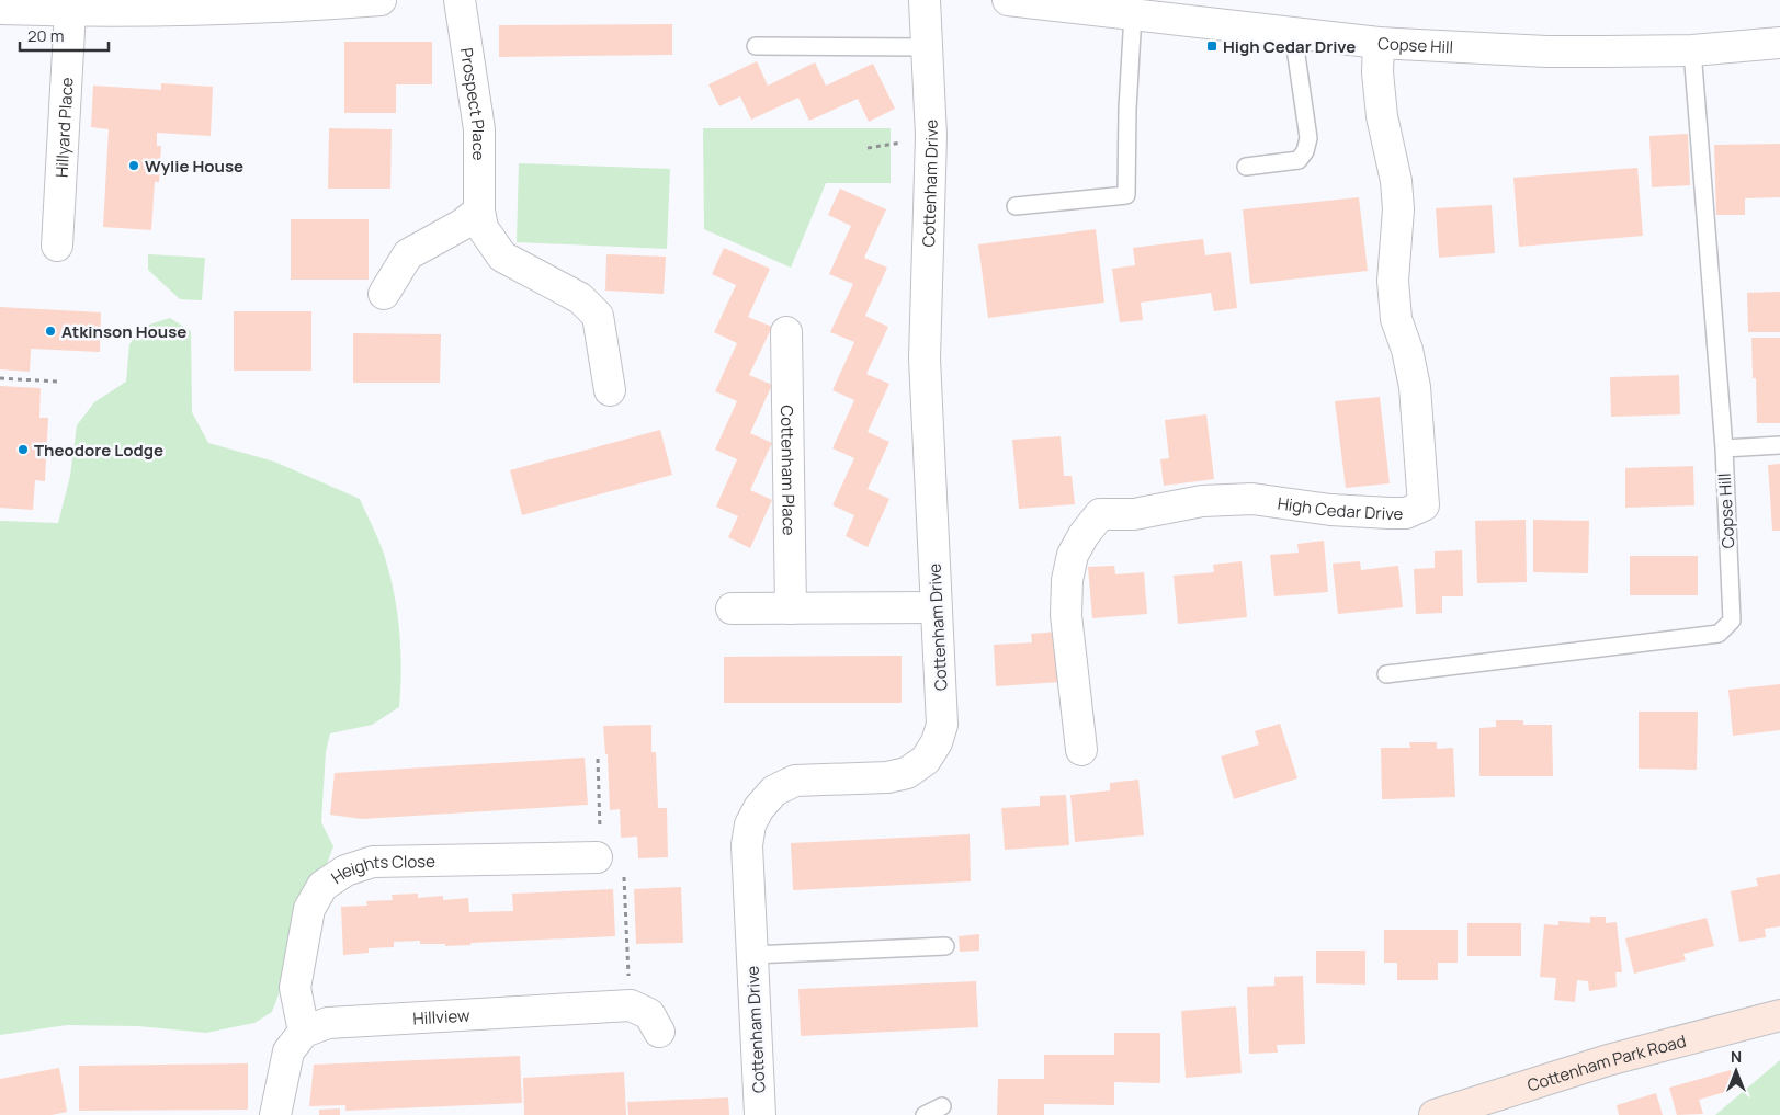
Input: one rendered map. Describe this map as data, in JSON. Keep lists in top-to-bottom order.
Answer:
{
  "streets": {
    "main road": ["Cottenham Park Road"],
    "street": [
      "Copse Hill",
      "Prospect Place",
      "Hillyard Place",
      "Cottenham Drive",
      "Cottenham Place",
      "High Cedar Drive",
      "Heights Close",
      "Hillview"
    ]
  },
  "crossings": [
    ["Copse Hill", "High Cedar Drive"],
    ["Heights Close", "Hillview"]
  ],
  "places": {
    "transit": ["High Cedar Drive"],
    "other": ["Wylie House", "Atkinson House", "Theodore Lodge"]
  },
  "scale_bar": "20 m",
  "north": "top"
}
